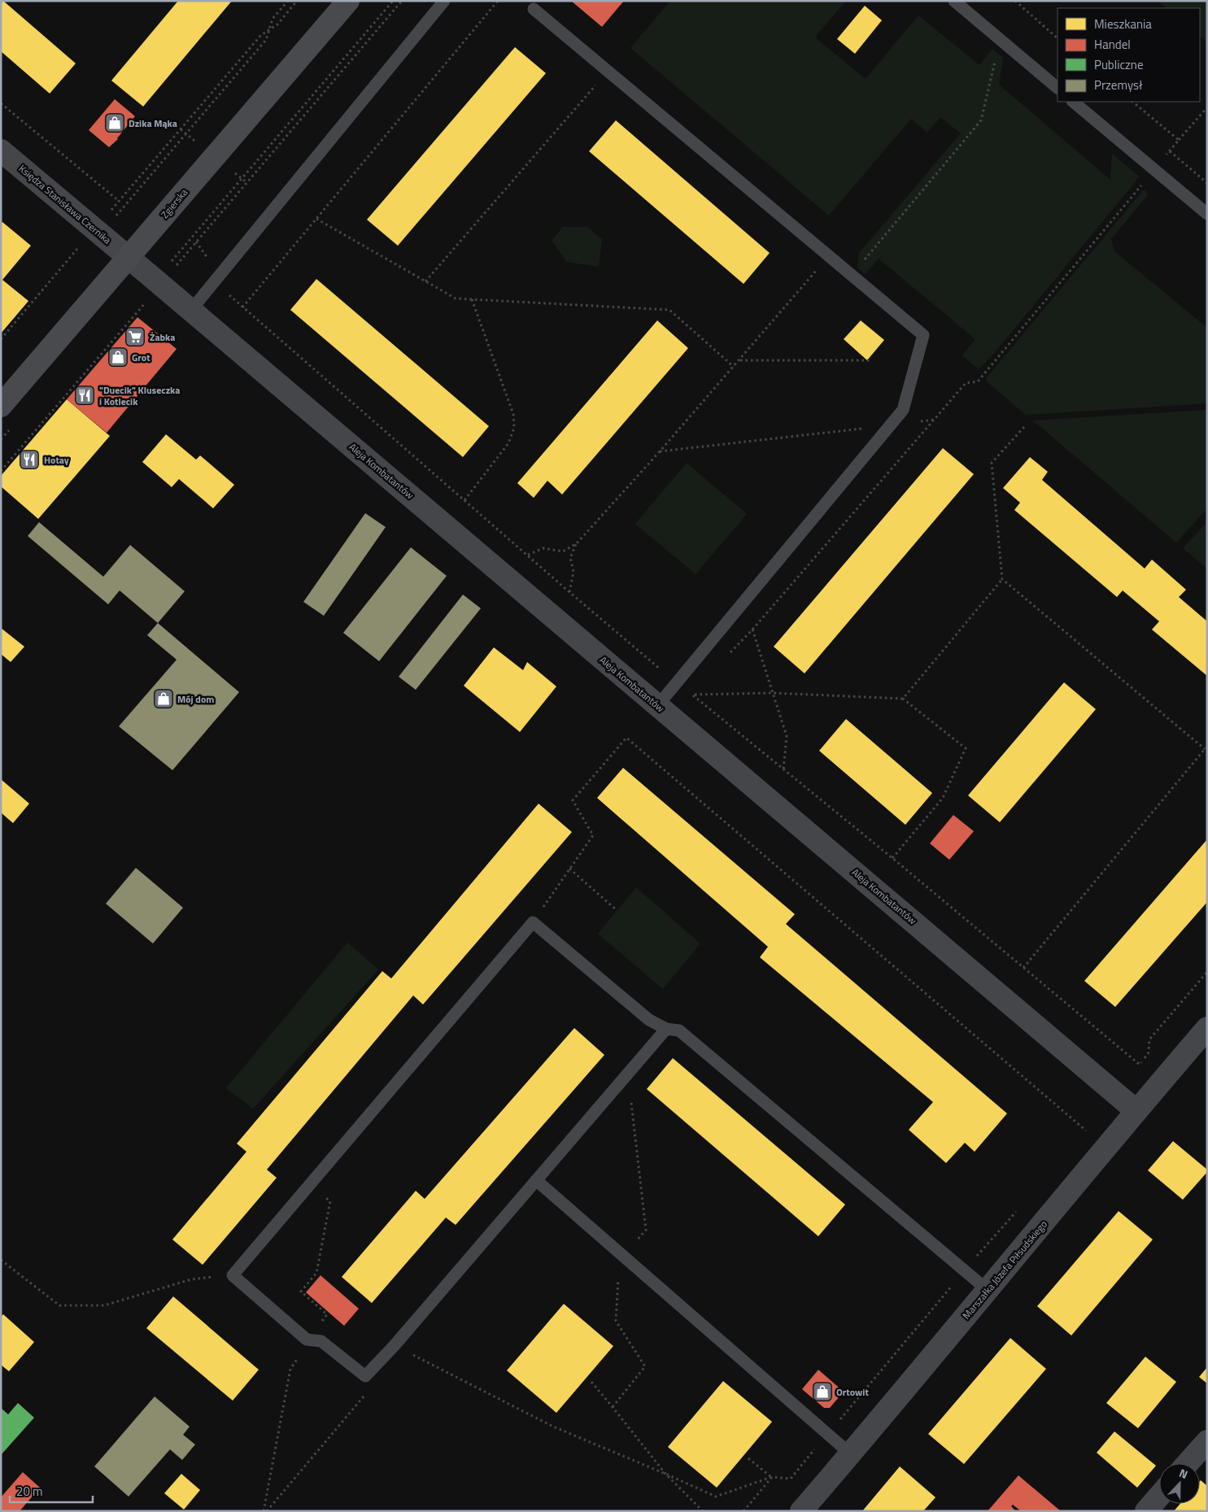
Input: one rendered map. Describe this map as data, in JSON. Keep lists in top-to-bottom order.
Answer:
{
  "streets": {
    "main road": ["Zgierska"],
    "street": ["Księdza Stanisława Czernika", "Aleja Kombatantów", "Marszałka Józefa Piłsudskiego"]
  },
  "crossings": [
    ["Zgierska", "Księdza Stanisława Czernika"],
    ["Zgierska", "Aleja Kombatantów"],
    ["Księdza Stanisława Czernika", "Aleja Kombatantów"],
    ["Aleja Kombatantów", "Marszałka Józefa Piłsudskiego"]
  ],
  "places": {
    "shop": [
      "Dzika Mąka",
      "Grot",
      "Mój dom",
      "Ortowit"
    ],
    "supermarket": ["Żabka"],
    "restaurant": ["\"Duecik\" Kluseczka i Kotlecik", "Hotay"]
  },
  "legend": [
    "Mieszkania",
    "Handel",
    "Publiczne",
    "Przemysł"
  ],
  "scale_bar": "20 m",
  "north": "top"
}
